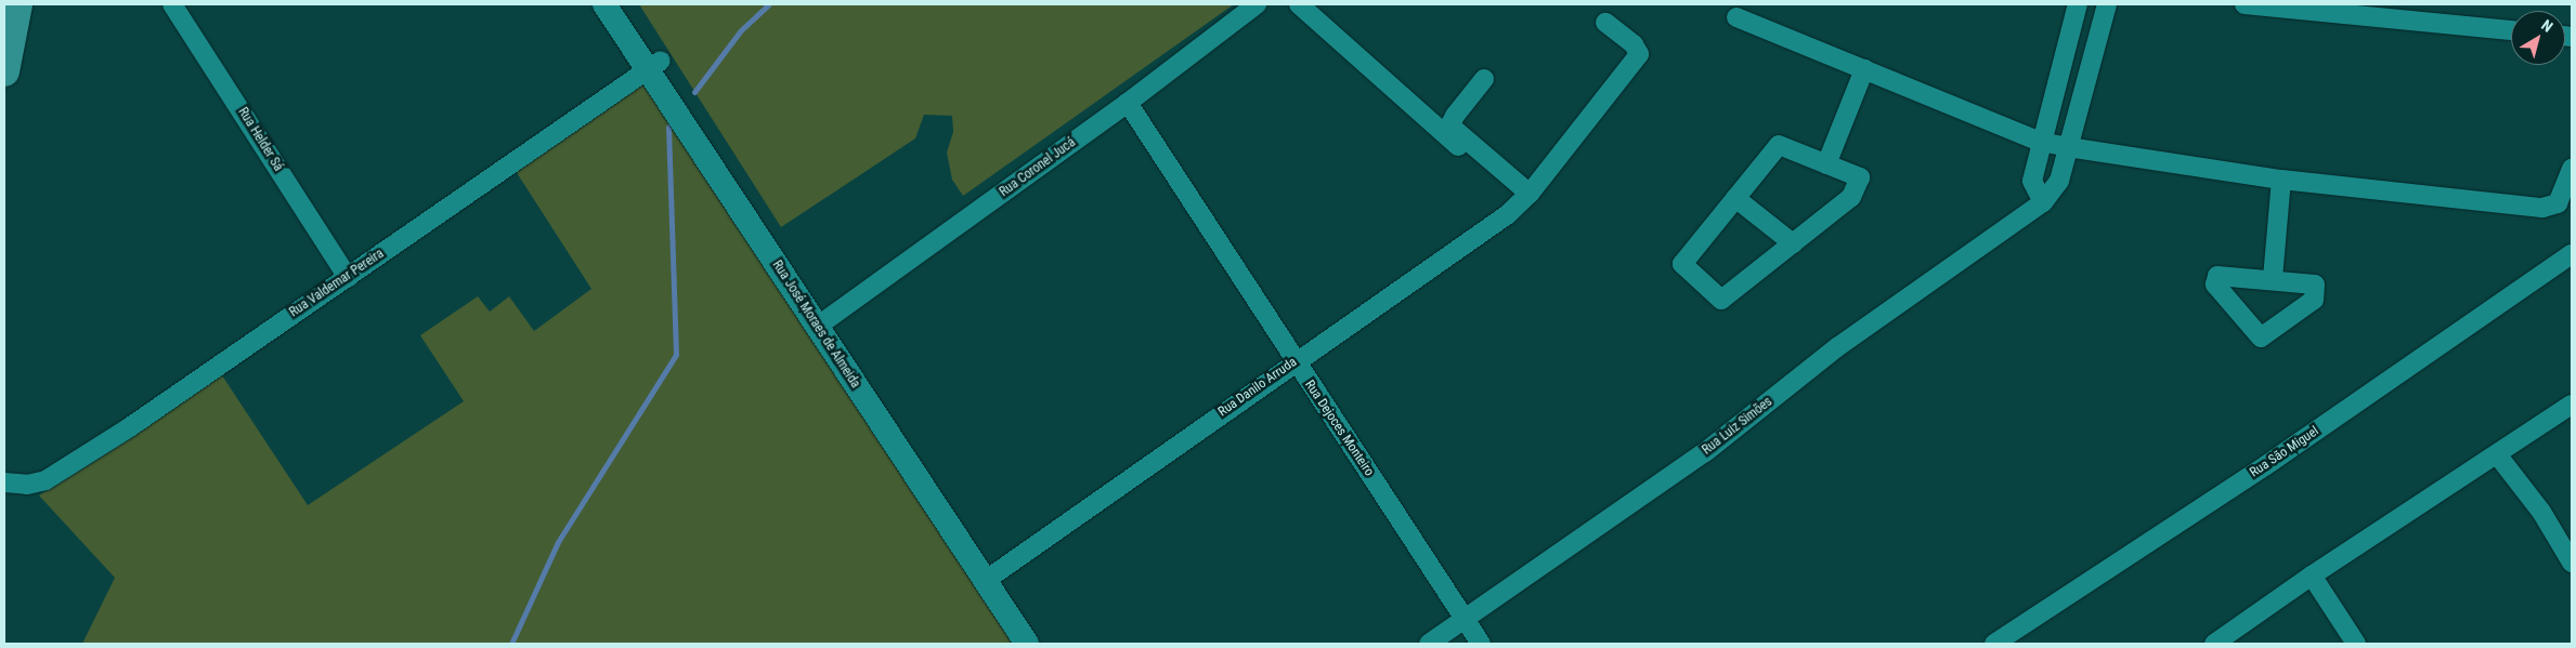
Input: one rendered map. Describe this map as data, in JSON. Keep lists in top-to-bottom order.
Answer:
{
  "streets": {
    "street": [
      "Rua Helder Sá",
      "Rua Coronel Jucá",
      "Rua Valdemar Pereira",
      "Rua José Moraes de Almeida",
      "Rua Danilo Arruda",
      "Rua Luiz Simões",
      "Rua Dejoces Monteiro",
      "Rua São Miguel"
    ]
  },
  "crossings": [
    ["Rua Helder Sá", "Rua Valdemar Pereira"],
    ["Rua Coronel Jucá", "Rua José Moraes de Almeida"],
    ["Rua Coronel Jucá", "Rua Dejoces Monteiro"],
    ["Rua Valdemar Pereira", "Rua José Moraes de Almeida"],
    ["Rua José Moraes de Almeida", "Rua Danilo Arruda"],
    ["Rua Danilo Arruda", "Rua Dejoces Monteiro"],
    ["Rua Luiz Simões", "Rua Dejoces Monteiro"]
  ],
  "north": "top right"
}
